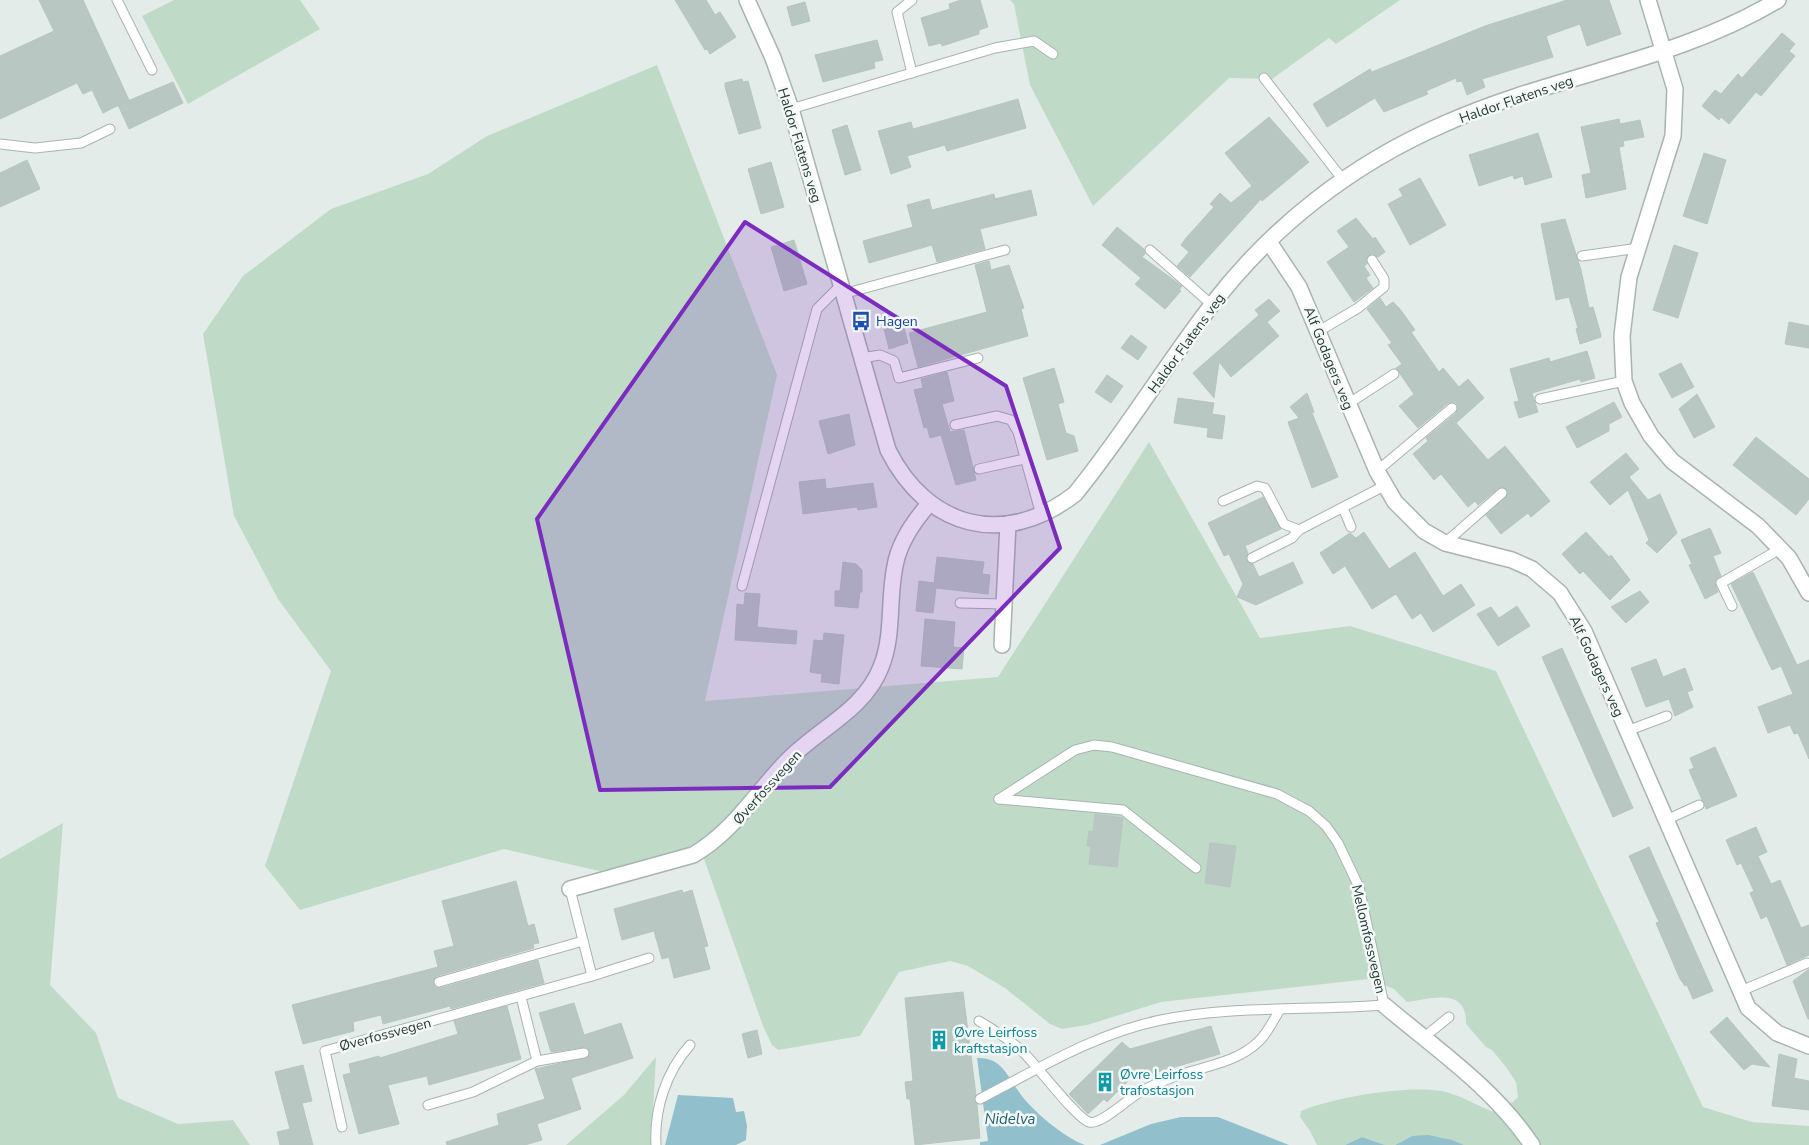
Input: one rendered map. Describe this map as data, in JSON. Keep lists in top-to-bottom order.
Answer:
{
  "streets": {
    "street": [
      "Haldor Flatens veg",
      "Alf Godagers veg",
      "Øverfossvegen",
      "Mellomfossvegen"
    ]
  },
  "crossings": [
    ["Haldor Flatens veg", "Alf Godagers veg"],
    ["Haldor Flatens veg", "Øverfossvegen"]
  ],
  "water": ["Nidelva"],
  "places": {
    "bus stop": ["Hagen"],
    "building": ["Øvre Leirfoss kraftstasjon", "Øvre Leirfoss trafostasjon"]
  }
}
